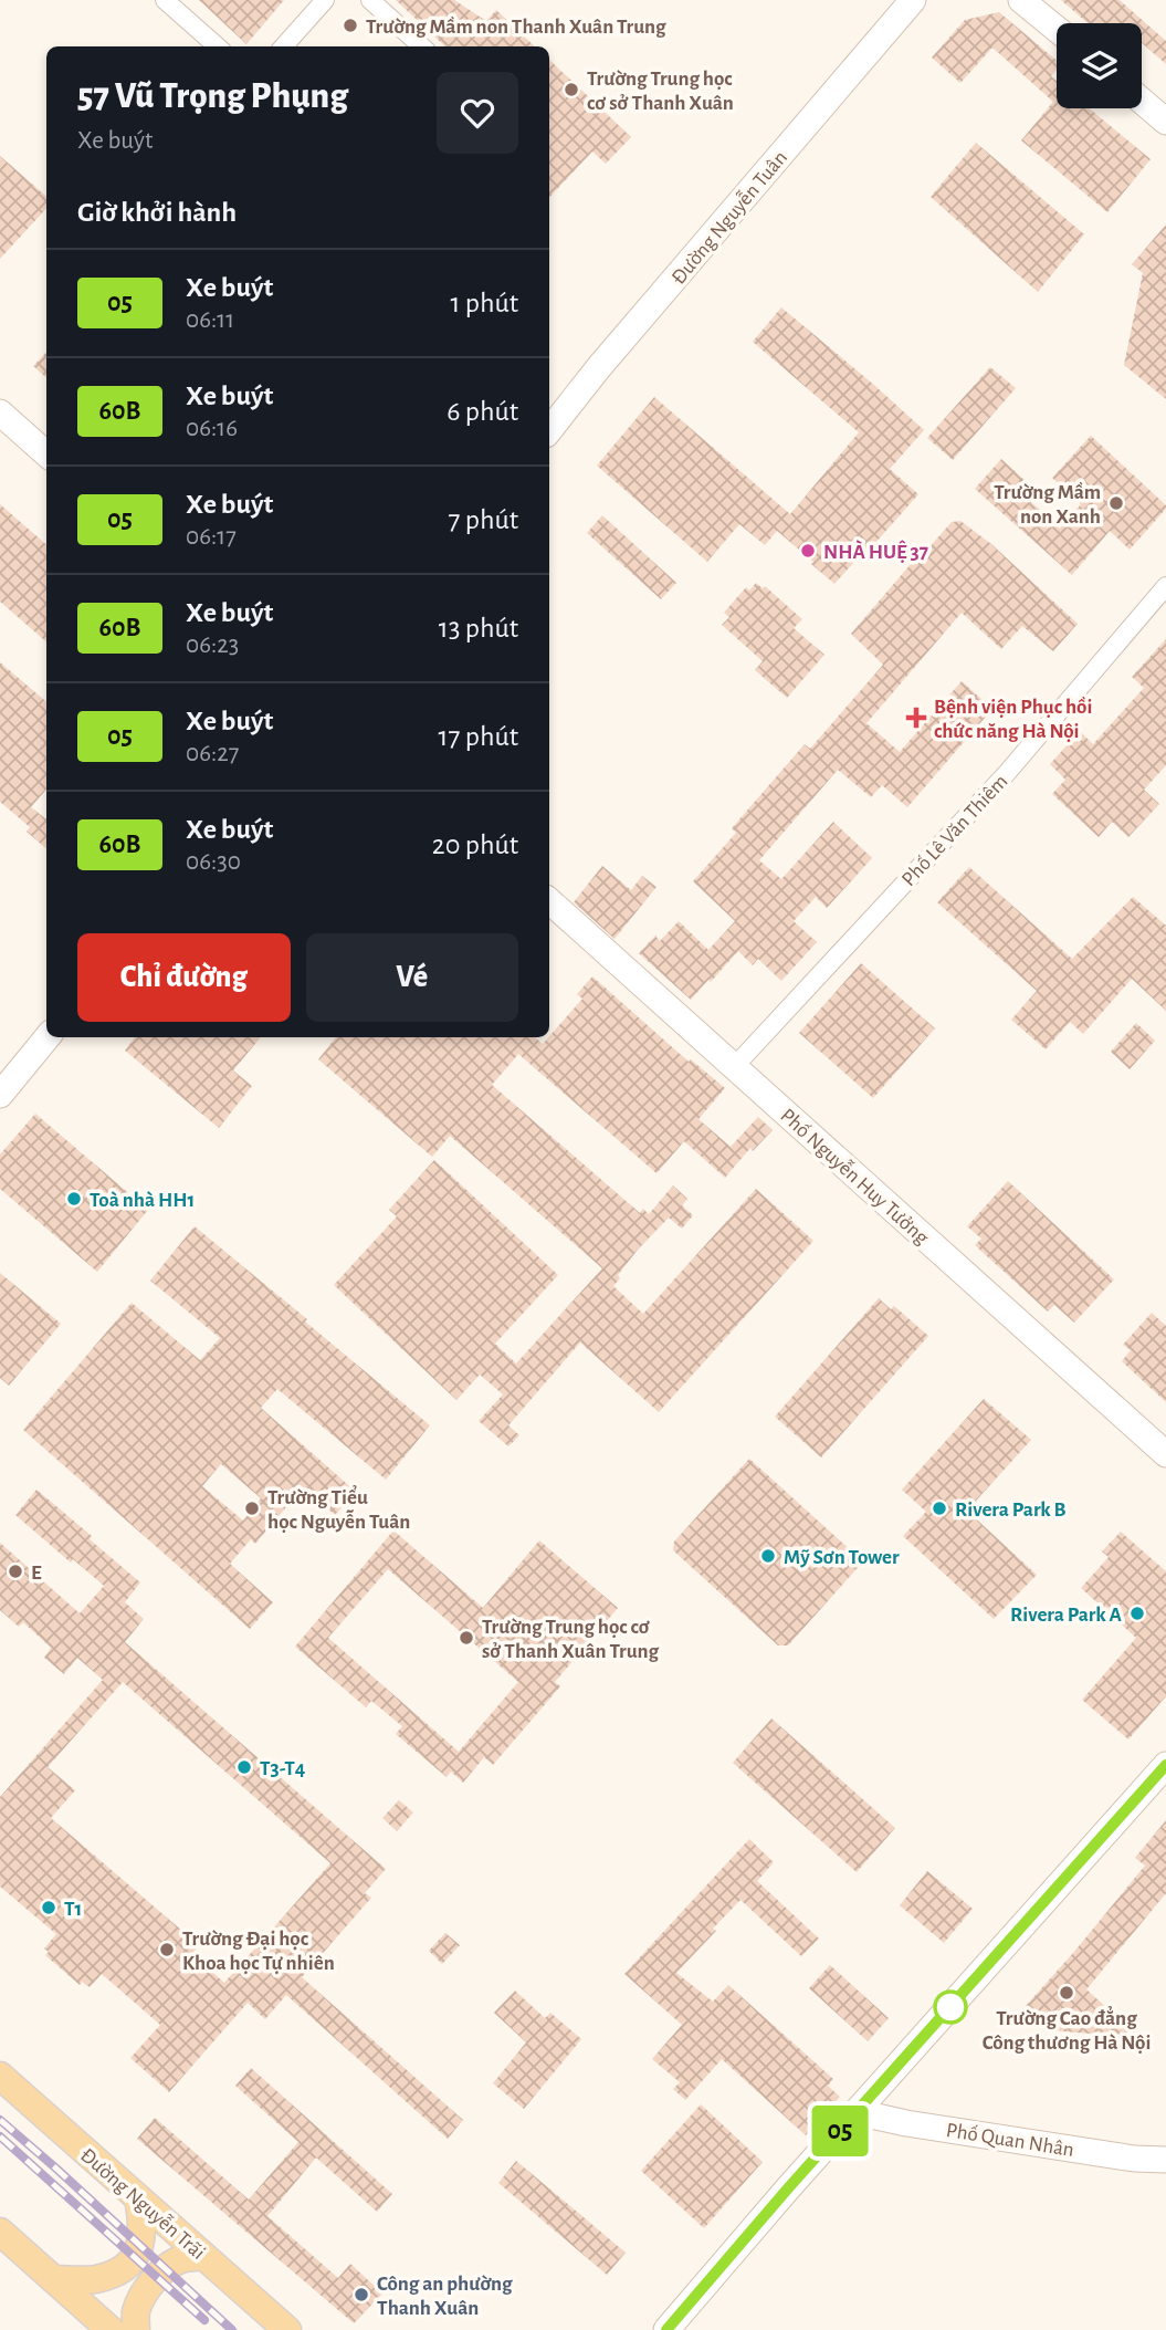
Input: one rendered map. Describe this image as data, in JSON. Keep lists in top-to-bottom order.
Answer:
{
  "streets": {
    "main road": ["Đường Nguyễn Trãi"],
    "street": [
      "Đường Nguyễn Tuân",
      "Phố Lê Văn Thiêm",
      "Phố Nguyễn Huy Tưởng",
      "Phố Quan Nhân"
    ]
  },
  "crossings": [
    ["Phố Lê Văn Thiêm", "Phố Nguyễn Huy Tưởng"]
  ],
  "places": {
    "other": [
      "Trường Mầm non Thanh Xuân Trung",
      "Trường Trung học cơ sở Thanh Xuân",
      "Trường Mầm non Xanh",
      "NHÀ HUỆ 37",
      "Toà nhà HH1",
      "Trường Tiểu học Nguyễn Tuân",
      "Rivera Park B",
      "Mỹ Sơn Tower",
      "E",
      "Rivera Park A",
      "Trường Trung học cơ sở Thanh Xuân Trung",
      "T3-T4",
      "T1",
      "Trường Đại học Khoa học Tự nhiên",
      "Trường Cao đẳng Công thương Hà Nội",
      "Công an phường Thanh Xuân"
    ],
    "health": ["Bệnh viện Phục hồi chức năng Hà Nội"]
  },
  "lines": ["bus line 05"],
  "page": {
    "on_map": "05",
    "heading": [
      ["57 Vũ Trọng Phụng", "Xe buýt"],
      "Giờ khởi hành"
    ],
    "list": [
      {
        "mark": "05",
        "name": "Xe buýt",
        "note": "06:11",
        "value": "1 phút"
      },
      {
        "mark": "60B",
        "name": "Xe buýt",
        "note": "06:16",
        "value": "6 phút"
      },
      {
        "mark": "05",
        "name": "Xe buýt",
        "note": "06:17",
        "value": "7 phút"
      },
      {
        "mark": "60B",
        "name": "Xe buýt",
        "note": "06:23",
        "value": "13 phút"
      },
      {
        "mark": "05",
        "name": "Xe buýt",
        "note": "06:27",
        "value": "17 phút"
      },
      {
        "mark": "60B",
        "name": "Xe buýt",
        "note": "06:30",
        "value": "20 phút"
      }
    ],
    "buttons": ["Chỉ đường", "Vé"]
  }
}
